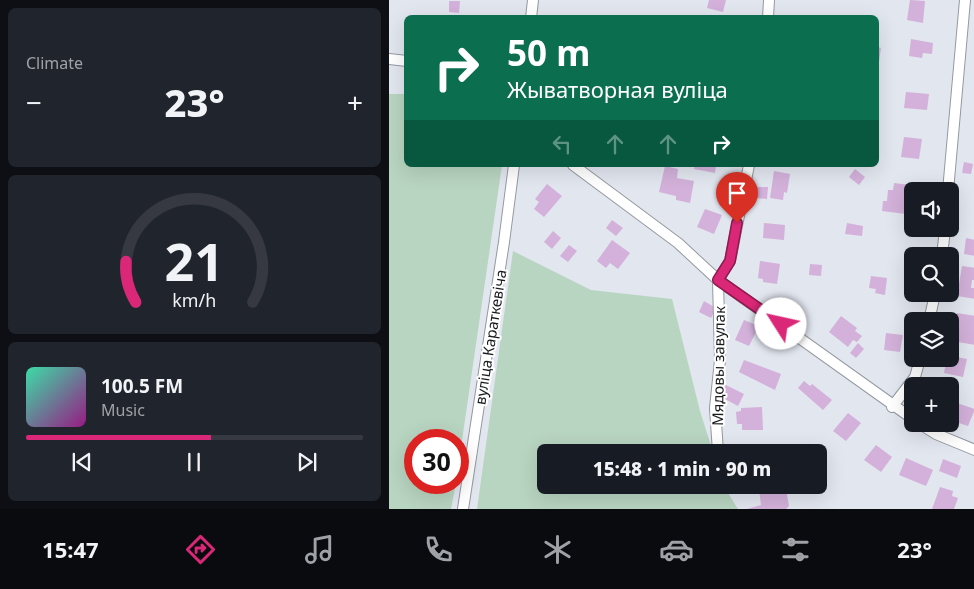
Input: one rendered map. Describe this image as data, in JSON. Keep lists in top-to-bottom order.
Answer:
{
  "streets": {
    "street": ["вуліца Караткевіча", "Мядовы завулак"]
  },
  "page": {
    "tile": "Climate",
    "turn": ["50 m", "Жыватворная вуліца"],
    "heat": ["−", "23°", "+"],
    "map_buttons": "+",
    "song": ["100.5 FM", "Music"],
    "limit": "30",
    "trip": "15:48 · 1 min · 90 m",
    "tabs": ["15:47", "23°"],
    "gauge": ["21", "km/h"]
  }
}
